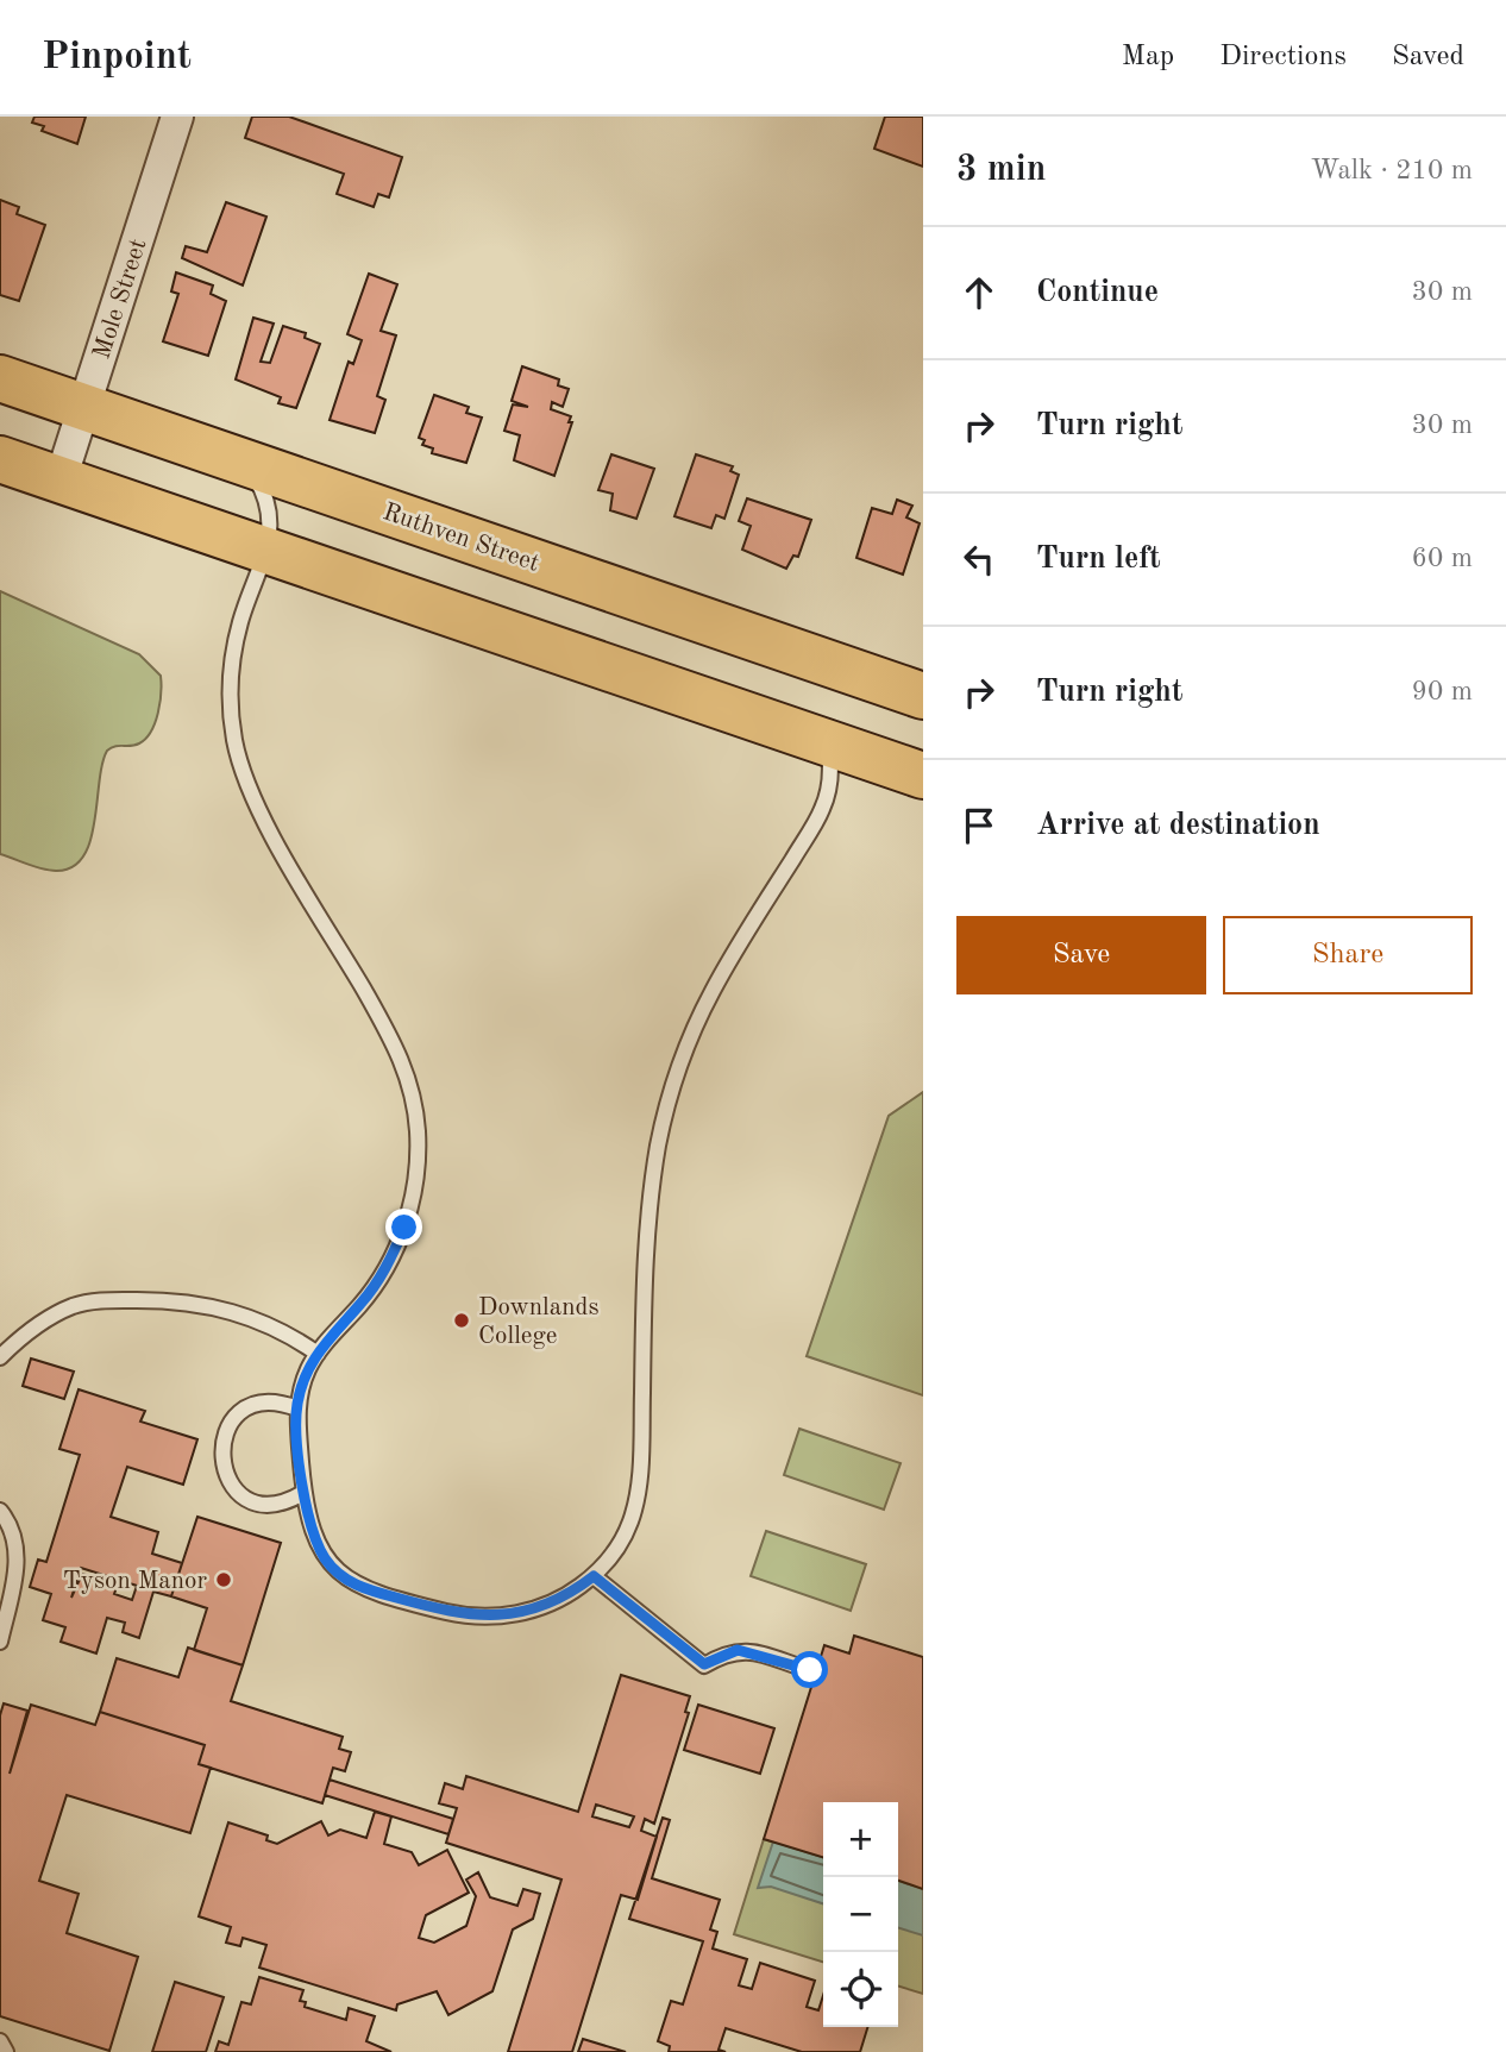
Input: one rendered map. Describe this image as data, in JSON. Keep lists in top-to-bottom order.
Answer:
{
  "streets": {
    "highway": ["Ruthven Street"],
    "street": ["Mole Street"]
  },
  "crossings": [
    ["Mole Street", "Ruthven Street"]
  ],
  "places": ["Downlands College", "Tyson Manor"],
  "page": {
    "header": "Pinpoint",
    "nav": ["Map", "Directions", "Saved"],
    "heading": ["3 min", "Walk · 210 m"],
    "list": [
      ["Continue", "30 m"],
      ["Turn right", "30 m"],
      ["Turn left", "60 m"],
      ["Turn right", "90 m"],
      "Arrive at destination"
    ],
    "buttons": ["Save", "Share"],
    "map_buttons": ["+", "−"]
  }
}
